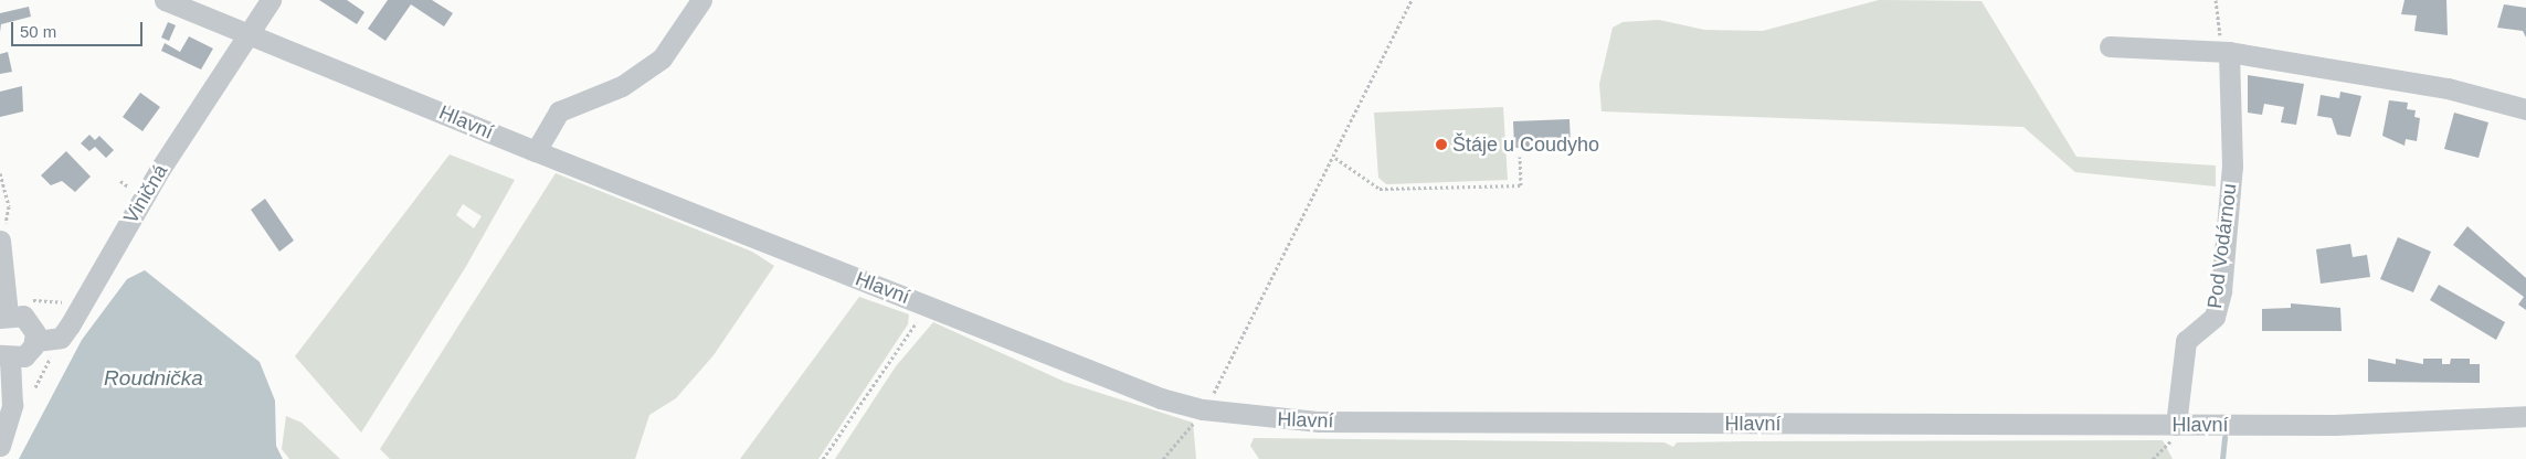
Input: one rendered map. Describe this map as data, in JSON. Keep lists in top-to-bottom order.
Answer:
{
  "streets": {
    "street": ["Hlavní", "Viničná", "Pod Vodárnou"]
  },
  "crossings": [
    ["Hlavní", "Viničná"],
    ["Hlavní", "Pod Vodárnou"]
  ],
  "water": ["Roudnička"],
  "places": ["Štáje u Coudyho"],
  "scale_bar": "50 m"
}
